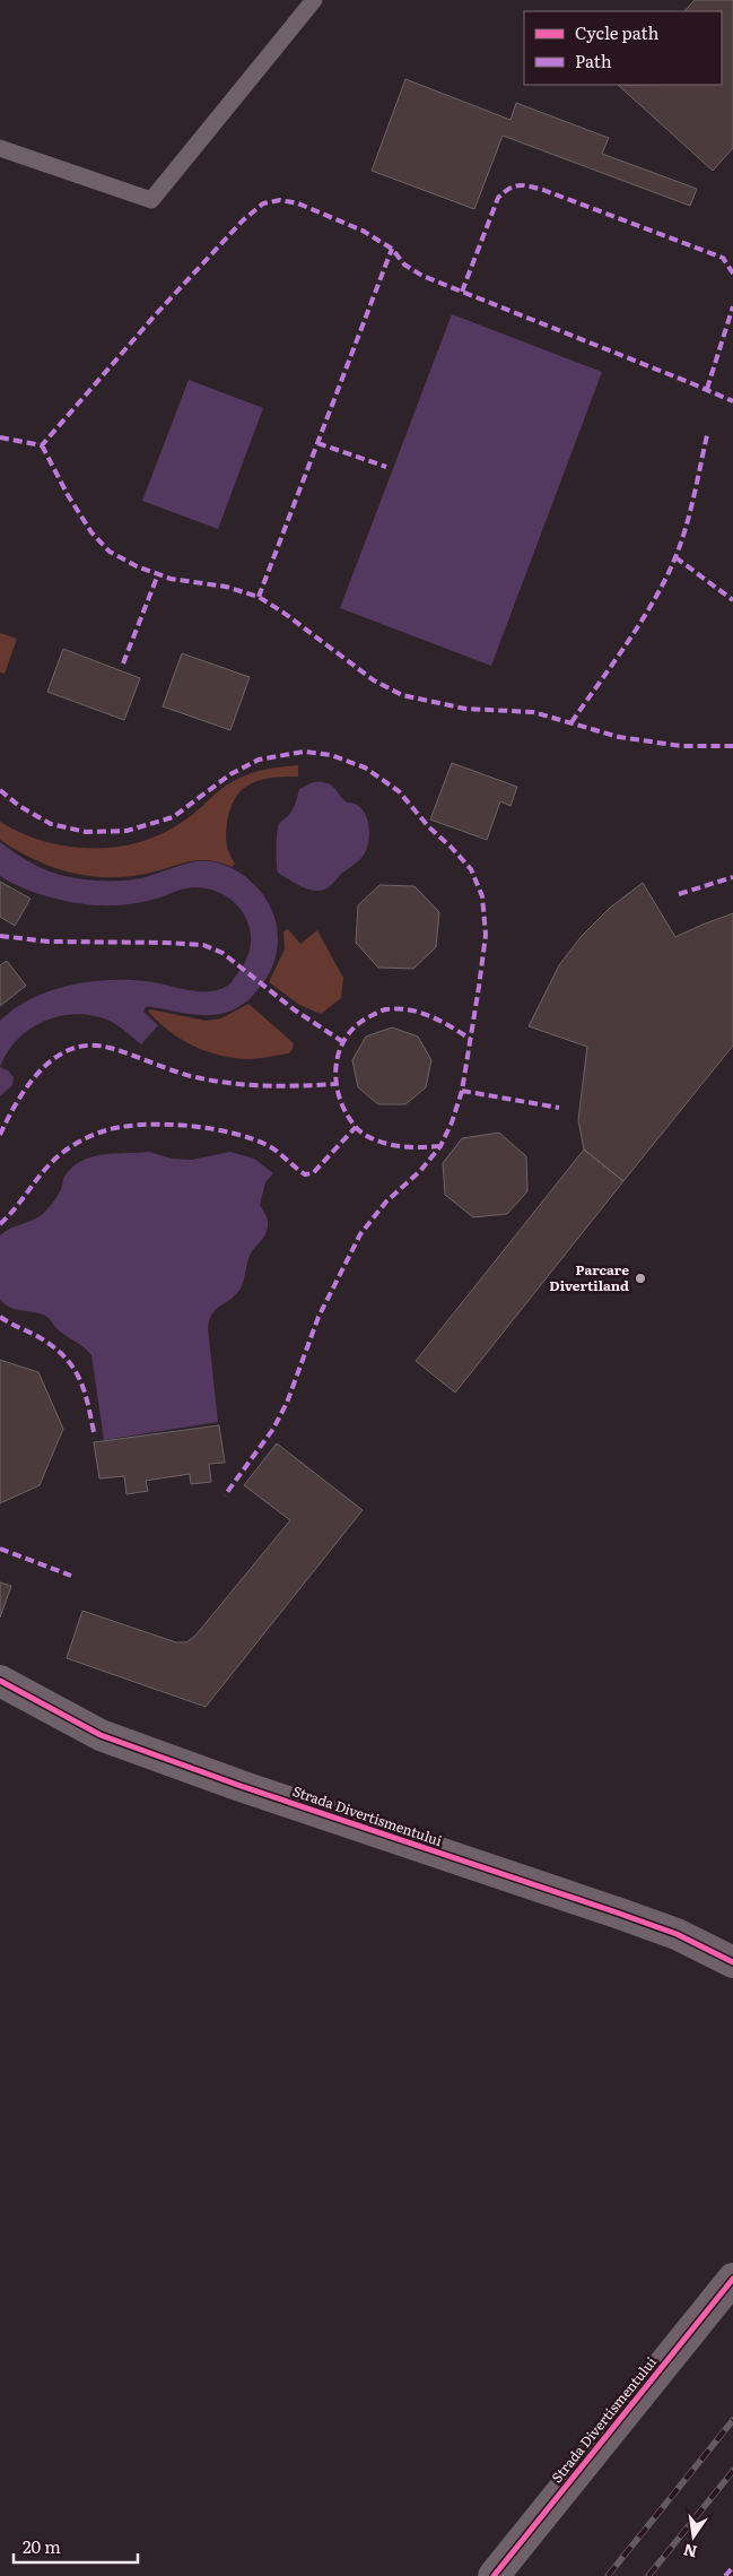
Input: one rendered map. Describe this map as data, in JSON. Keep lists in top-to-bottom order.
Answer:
{
  "streets": {
    "street": ["Strada Divertismentului"]
  },
  "places": ["Parcare Divertiland"],
  "legend": ["Cycle path", "Path"],
  "scale_bar": "20 m",
  "north": "bottom"
}
